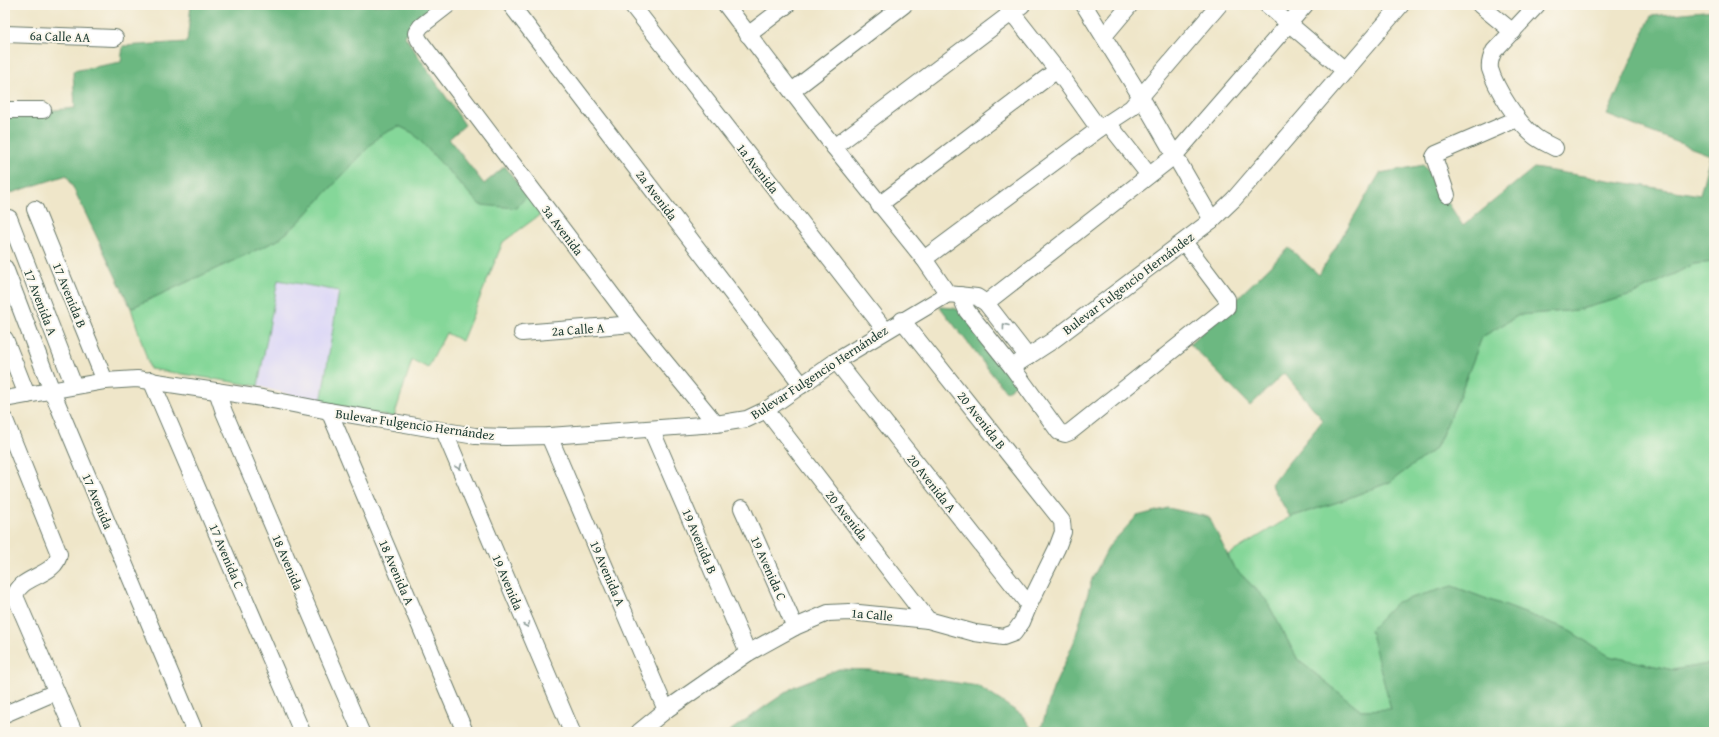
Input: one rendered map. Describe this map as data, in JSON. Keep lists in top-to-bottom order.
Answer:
{
  "streets": {
    "street": [
      "6a Calle AA",
      "1a Avenida",
      "2a Avenida",
      "3a Avenida",
      "Bulevar Fulgencio Hernández",
      "17 Avenida B",
      "17 Avenida A",
      "2a Calle A",
      "20 Avenida B",
      "20 Avenida A",
      "17 Avenida",
      "20 Avenida",
      "19 Avenida B",
      "17 Avenida C",
      "18 Avenida",
      "19 Avenida C",
      "18 Avenida A",
      "19 Avenida A",
      "19 Avenida",
      "1a Calle"
    ]
  },
  "crossings": [
    ["1a Avenida", "Bulevar Fulgencio Hernández"],
    ["2a Avenida", "Bulevar Fulgencio Hernández"],
    ["3a Avenida", "Bulevar Fulgencio Hernández"],
    ["3a Avenida", "2a Calle A"],
    ["Bulevar Fulgencio Hernández", "17 Avenida B"],
    ["Bulevar Fulgencio Hernández", "17 Avenida A"],
    ["Bulevar Fulgencio Hernández", "20 Avenida B"],
    ["Bulevar Fulgencio Hernández", "20 Avenida A"],
    ["Bulevar Fulgencio Hernández", "17 Avenida"],
    ["Bulevar Fulgencio Hernández", "20 Avenida"],
    ["Bulevar Fulgencio Hernández", "19 Avenida B"],
    ["Bulevar Fulgencio Hernández", "17 Avenida C"],
    ["Bulevar Fulgencio Hernández", "18 Avenida"],
    ["Bulevar Fulgencio Hernández", "18 Avenida A"],
    ["Bulevar Fulgencio Hernández", "19 Avenida A"],
    ["Bulevar Fulgencio Hernández", "19 Avenida"],
    ["20 Avenida B", "1a Calle"],
    ["20 Avenida A", "1a Calle"],
    ["20 Avenida", "1a Calle"],
    ["19 Avenida B", "1a Calle"],
    ["19 Avenida C", "1a Calle"],
    ["19 Avenida A", "1a Calle"]
  ],
  "one_way": ["19 Avenida"]
}
